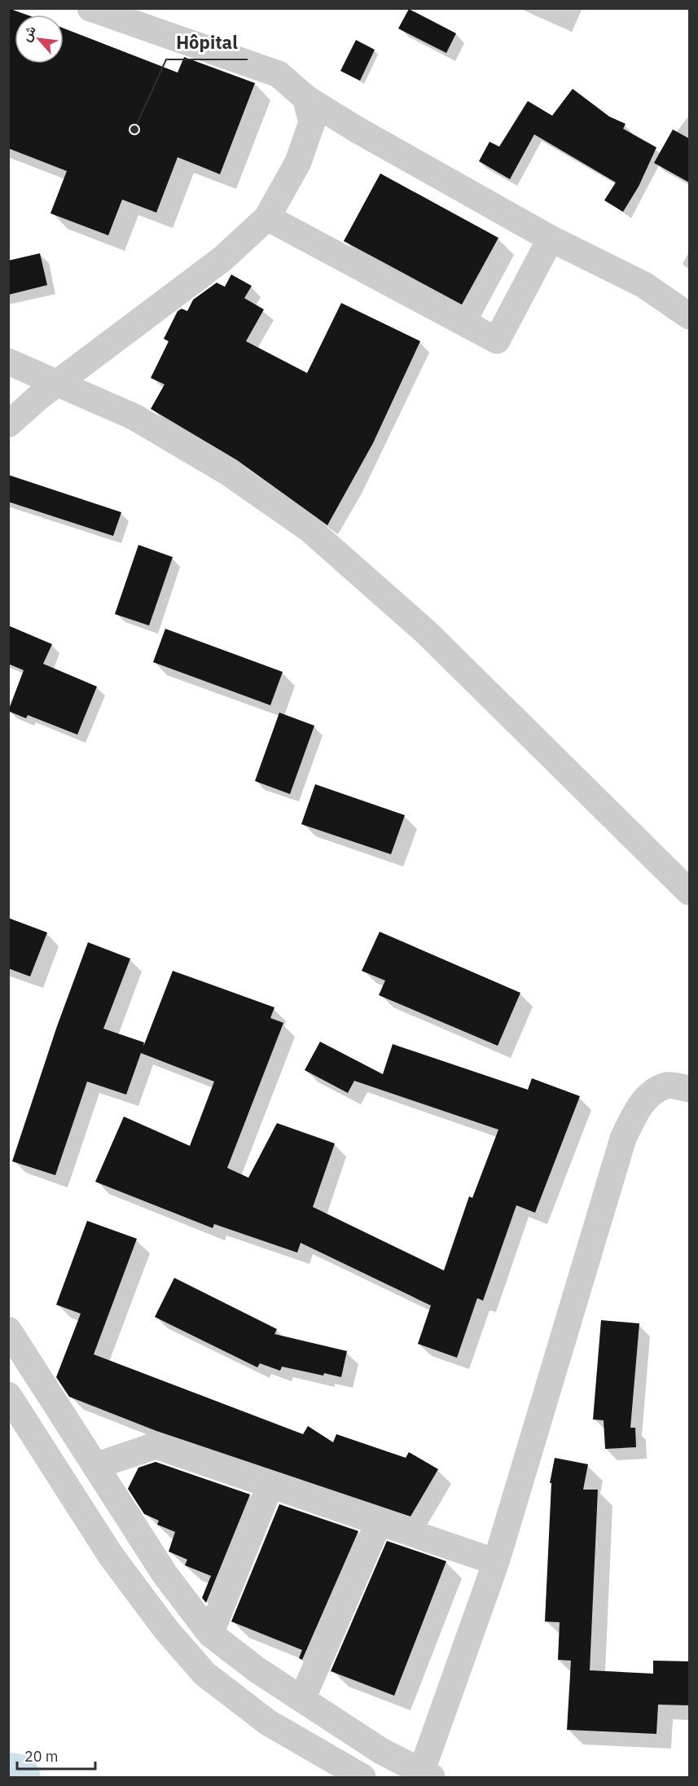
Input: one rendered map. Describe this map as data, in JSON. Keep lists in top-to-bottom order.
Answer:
{
  "places": ["Hôpital"],
  "scale_bar": "20 m",
  "north": "top left"
}
